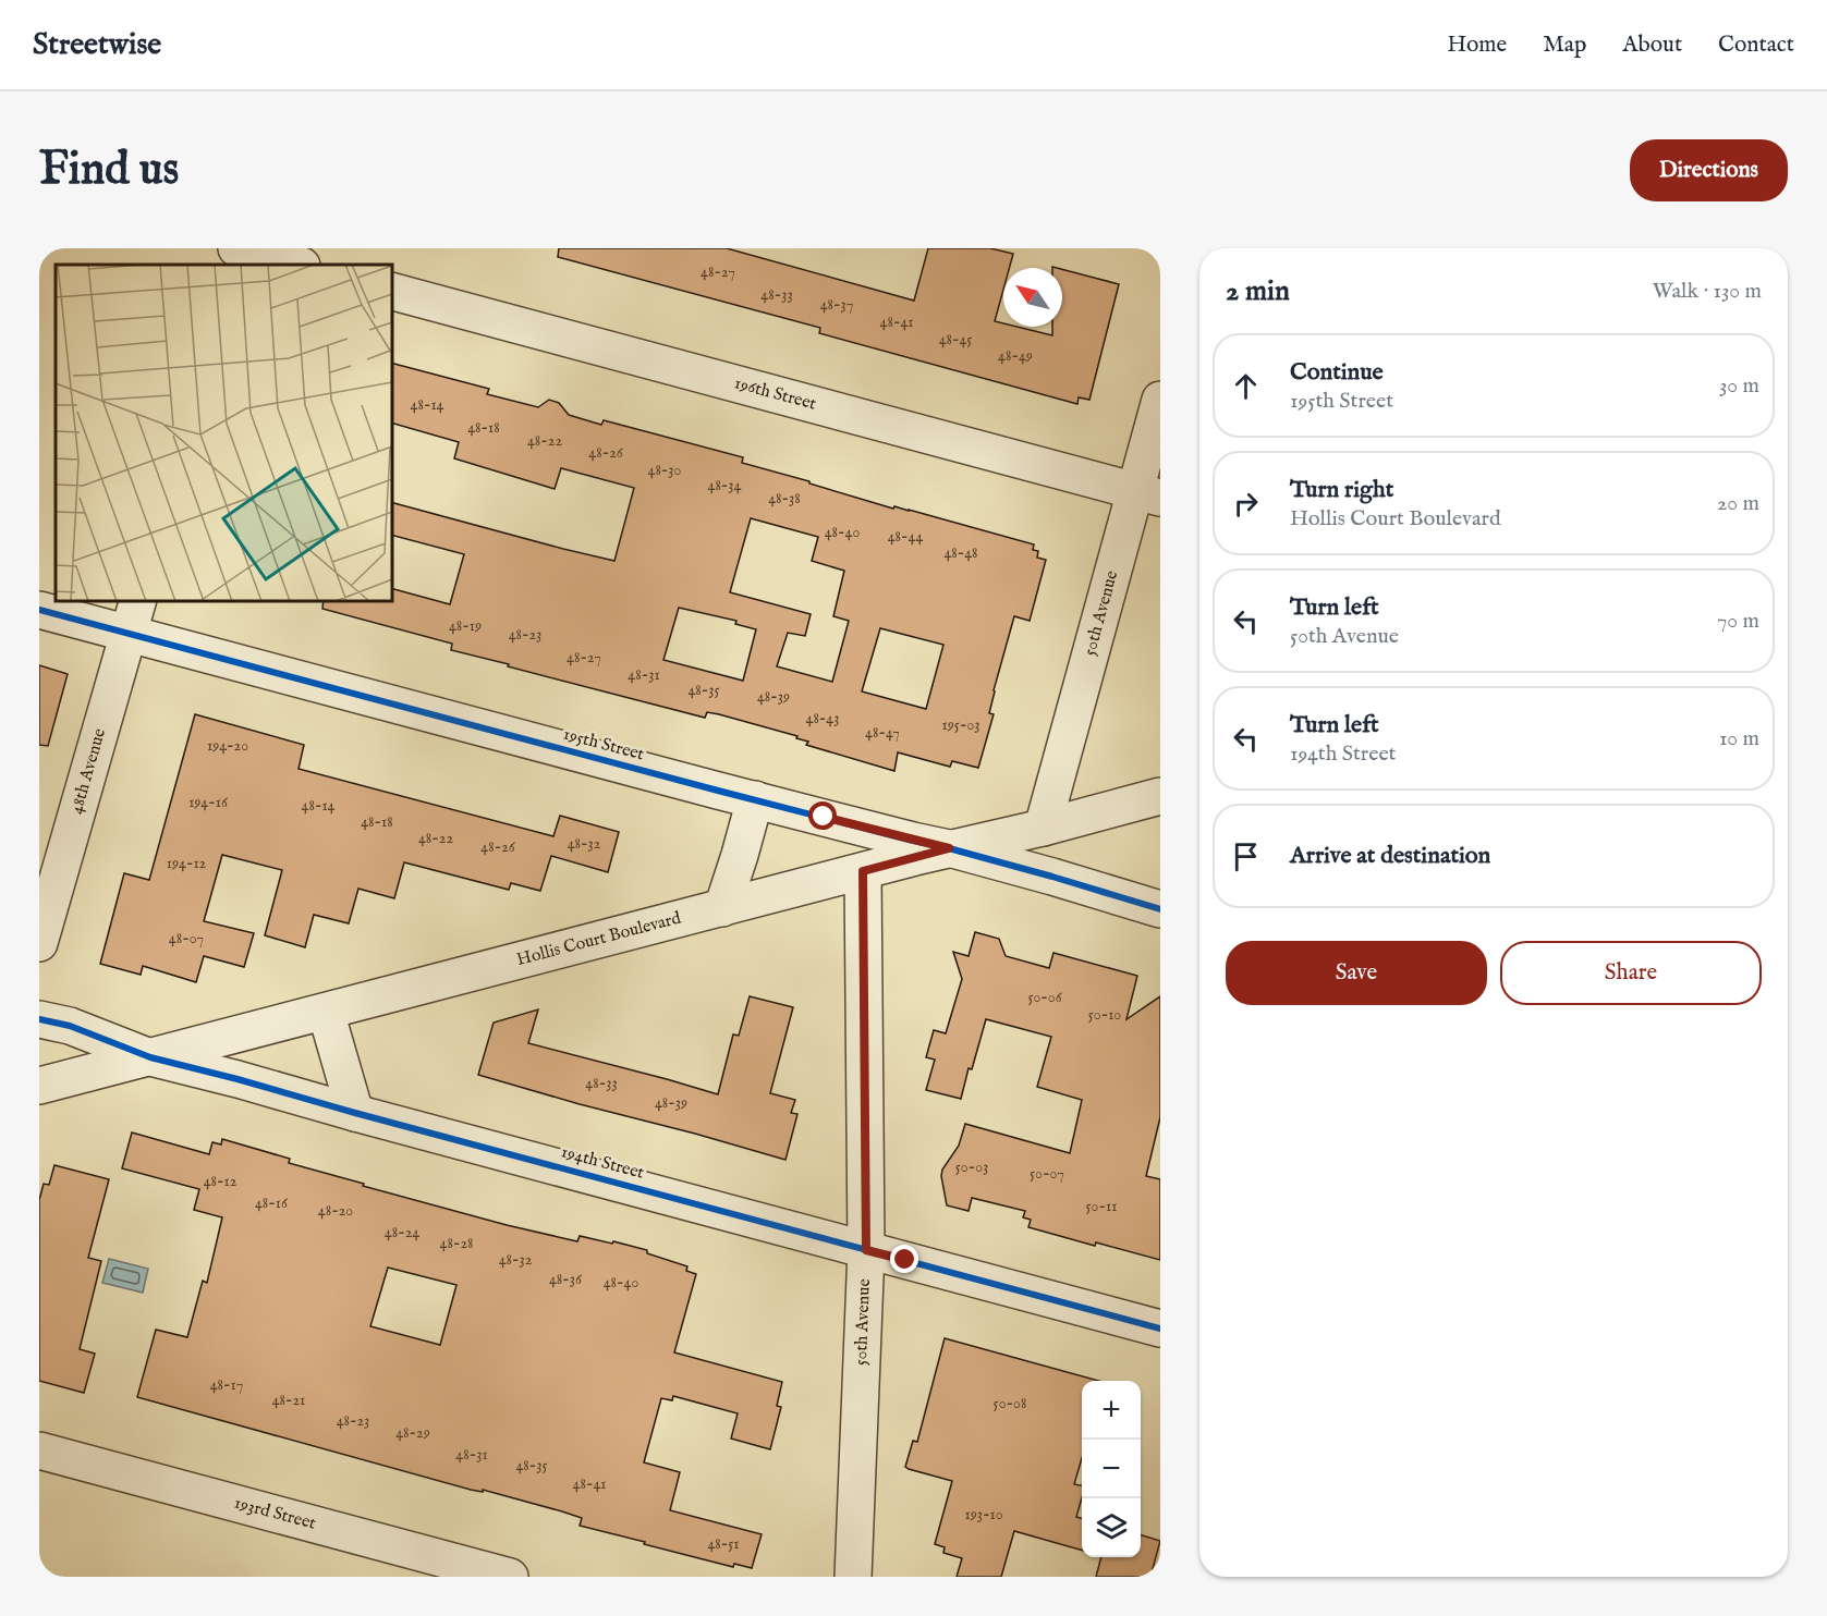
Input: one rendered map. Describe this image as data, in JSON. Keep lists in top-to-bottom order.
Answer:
{
  "streets": {
    "street": [
      "196th Street",
      "50th Avenue",
      "195th Street",
      "48th Avenue",
      "Hollis Court Boulevard",
      "194th Street",
      "193rd Street"
    ]
  },
  "crossings": [
    ["196th Street", "50th Avenue"],
    ["50th Avenue", "Hollis Court Boulevard"],
    ["50th Avenue", "194th Street"],
    ["195th Street", "48th Avenue"],
    ["195th Street", "Hollis Court Boulevard"],
    ["Hollis Court Boulevard", "194th Street"]
  ],
  "house_numbers": [
    "48-27",
    "48-33",
    "48-37",
    "48-41",
    "48-45",
    "48-49",
    "48-14",
    "48-18",
    "48-22",
    "48-26",
    "48-30",
    "48-34",
    "48-38",
    "48-40",
    "48-44",
    "48-48",
    "48-19",
    "48-23",
    "48-27",
    "48-31",
    "48-35",
    "48-39",
    "48-43",
    "195-03",
    "48-47",
    "194-20",
    "194-16",
    "48-14",
    "48-18",
    "48-22",
    "48-32",
    "48-26",
    "194-12",
    "48-07",
    "50-06",
    "50-10",
    "48-33",
    "48-39",
    "50-03",
    "50-07",
    "48-12",
    "48-16",
    "50-11",
    "48-20",
    "48-24",
    "48-28",
    "48-32",
    "48-36",
    "48-40",
    "48-17",
    "48-21",
    "50-08",
    "48-23",
    "48-29",
    "48-31",
    "48-35",
    "48-41",
    "193-10",
    "48-51"
  ],
  "north": "top left",
  "page": {
    "header": "Streetwise",
    "nav": [
      "Home",
      "Map",
      "About",
      "Contact"
    ],
    "buttons": [
      "Directions",
      ["Save", "Share"]
    ],
    "title": "Find us",
    "heading": ["2 min", "Walk · 130 m"],
    "list": [
      ["Continue", "195th Street", "30 m"],
      ["Turn right", "Hollis Court Boulevard", "20 m"],
      ["Turn left", "50th Avenue", "70 m"],
      ["Turn left", "194th Street", "10 m"],
      "Arrive at destination"
    ],
    "map_buttons": ["+", "−"]
  }
}
